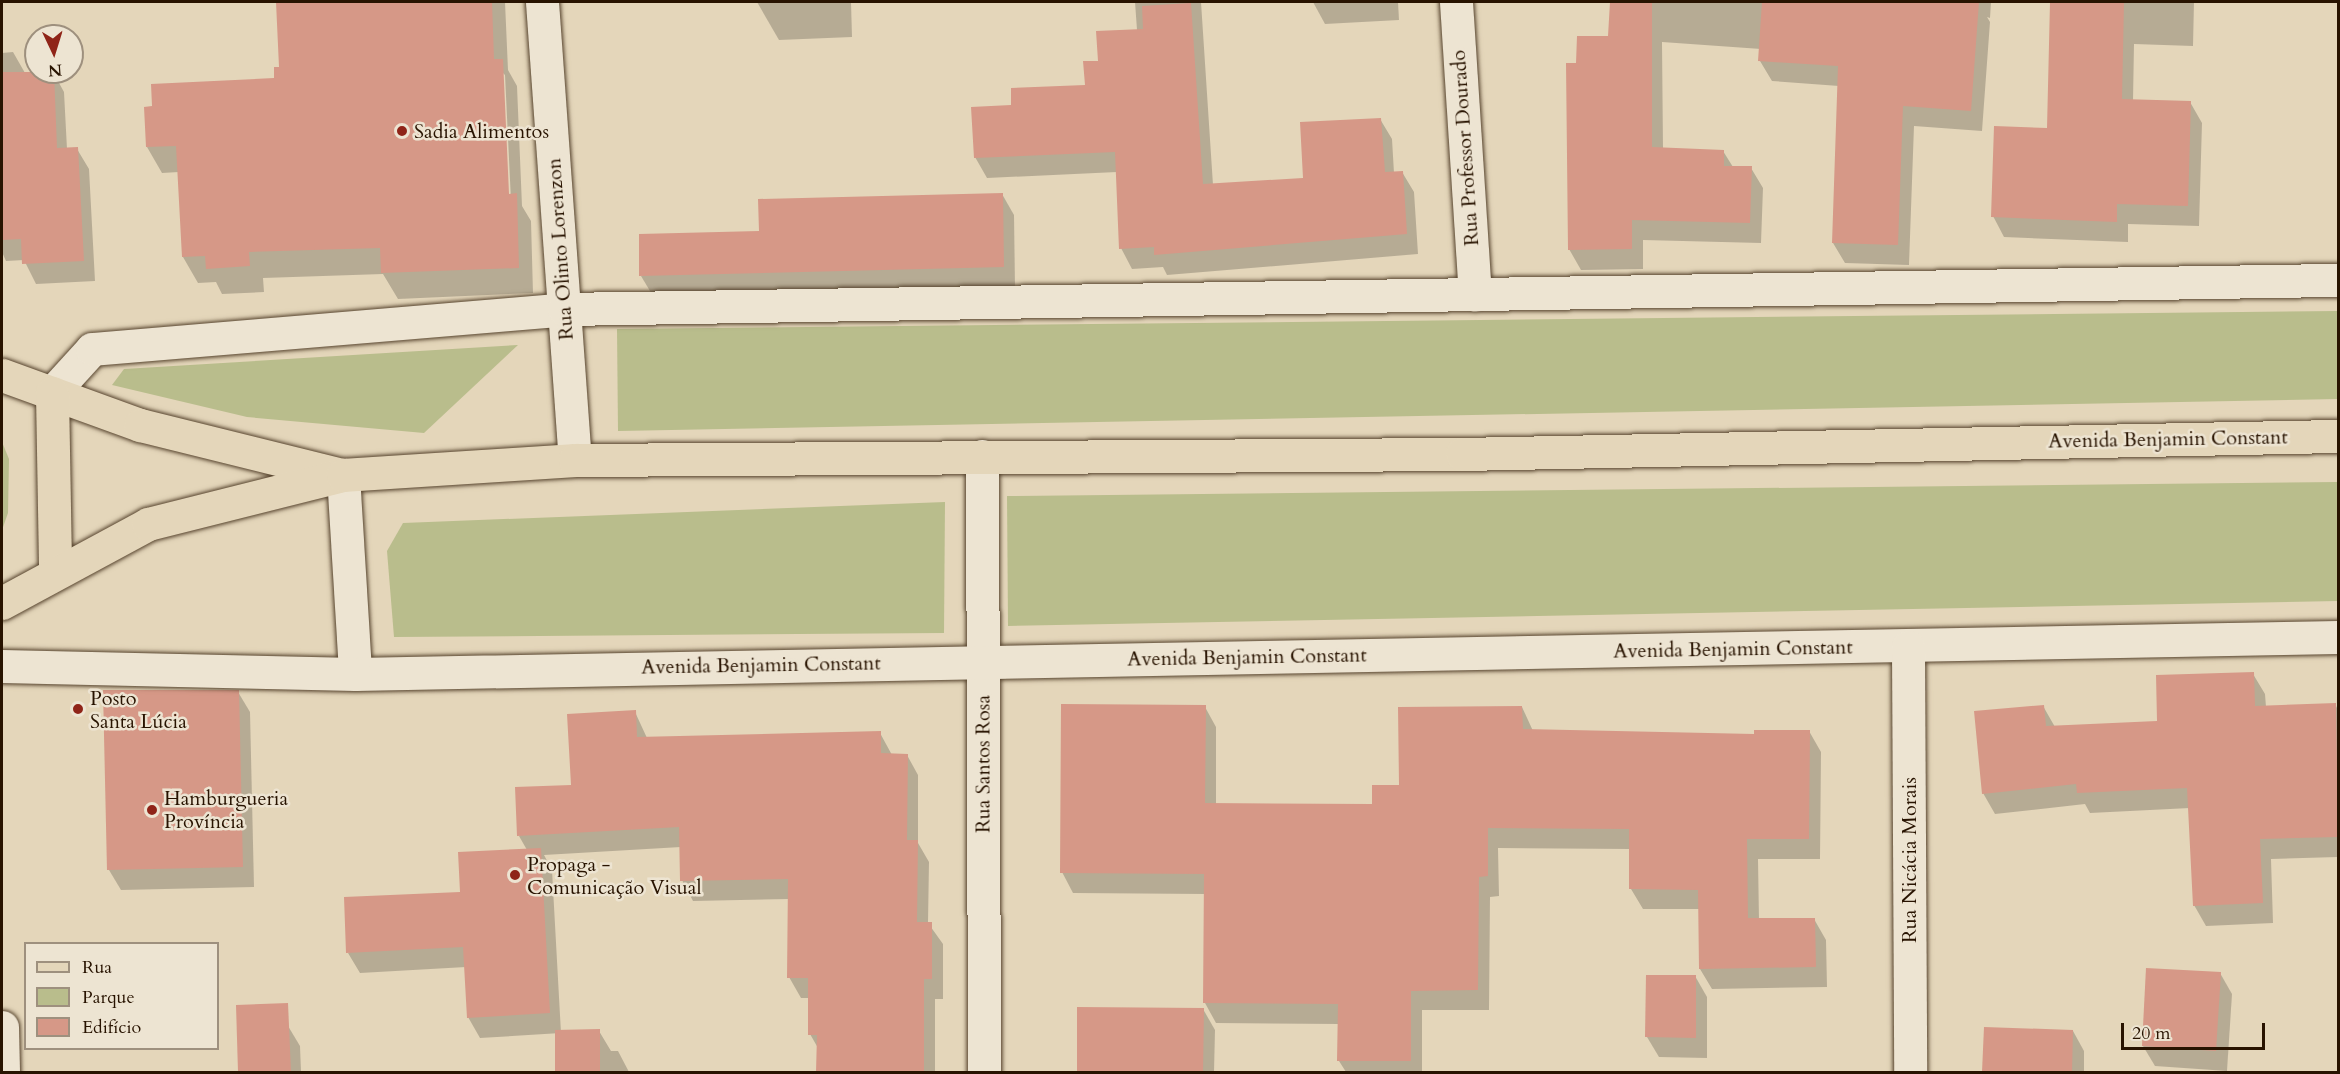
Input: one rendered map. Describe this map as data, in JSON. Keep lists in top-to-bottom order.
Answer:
{
  "streets": {
    "main road": ["Avenida Benjamin Constant"],
    "street": [
      "Rua Professor Dourado",
      "Rua Olinto Lorenzon",
      "Rua Santos Rosa",
      "Rua Nicácia Morais"
    ]
  },
  "crossings": [
    ["Rua Olinto Lorenzon", "Avenida Benjamin Constant"],
    ["Avenida Benjamin Constant", "Rua Santos Rosa"],
    ["Avenida Benjamin Constant", "Rua Nicácia Morais"]
  ],
  "places": [
    "Sadia Alimentos",
    "Posto Santa Lúcia",
    "Hamburgueria Província",
    "Propaga - Comunicação Visual"
  ],
  "legend": ["Rua", "Parque", "Edifício"],
  "scale_bar": "20 m",
  "north": "bottom"
}
